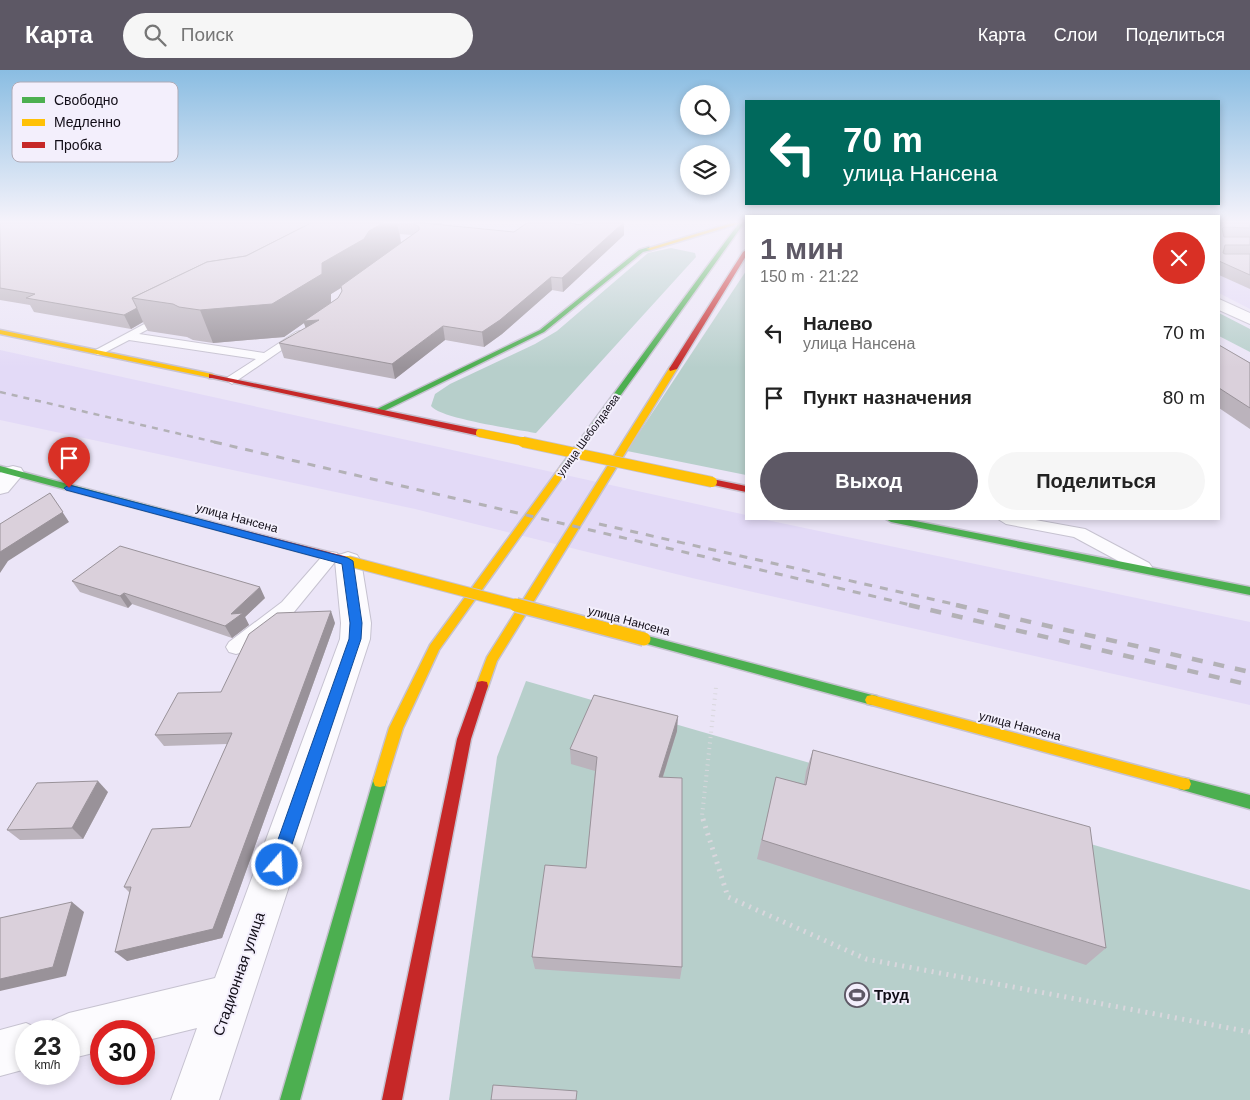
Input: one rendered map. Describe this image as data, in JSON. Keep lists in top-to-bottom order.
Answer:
{
  "streets": {
    "main road": ["улица Шеболдаева", "улица Нансена"],
    "street": ["Стадионная улица"]
  },
  "crossings": [
    ["улица Нансена", "Стадионная улица"]
  ],
  "places": {
    "sports": ["Труд"]
  },
  "legend": ["Свободно", "Медленно", "Пробка"],
  "page": {
    "header": "Карта",
    "search": "Поиск",
    "nav": ["Карта", "Слои", "Поделиться"],
    "turn": ["70 m", "улица Нансена"],
    "heading": ["1 мин", "150 m · 21:22"],
    "list": [
      {
        "name": "Налево",
        "note": "улица Нансена",
        "value": "70 m"
      },
      {
        "name": "Пункт назначения",
        "value": "80 m"
      }
    ],
    "buttons": ["Выход", "Поделиться"],
    "speed": "23 km/h",
    "limit": "30"
  }
}
